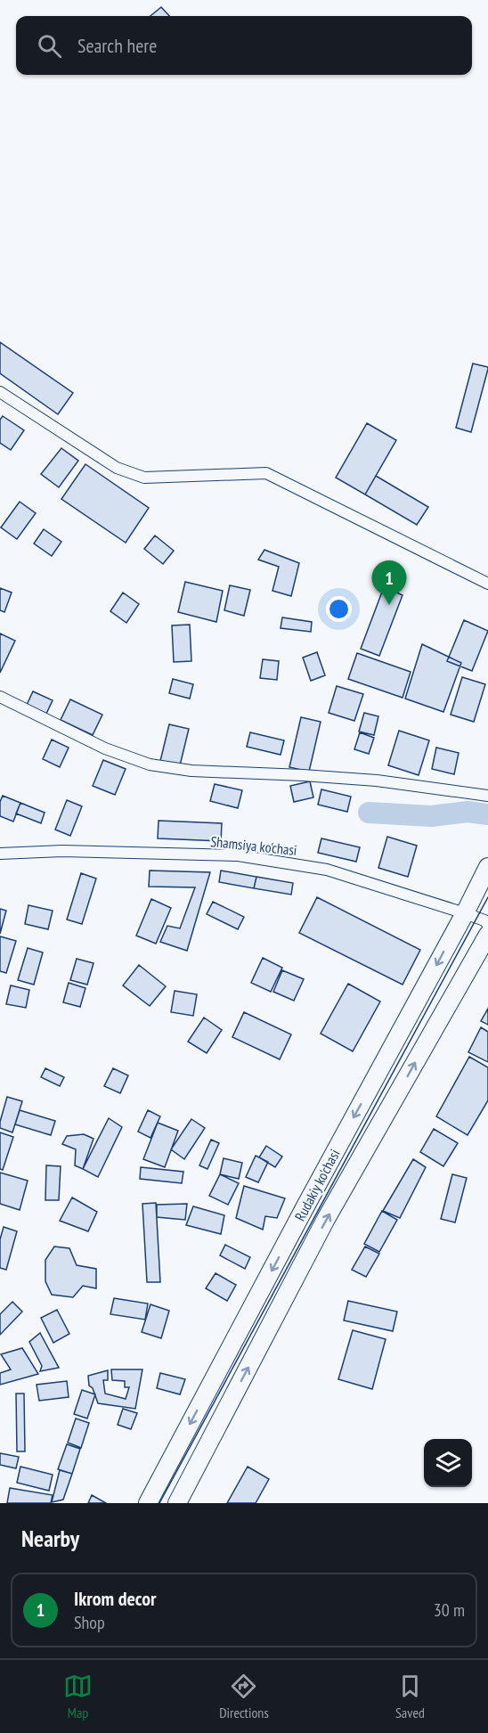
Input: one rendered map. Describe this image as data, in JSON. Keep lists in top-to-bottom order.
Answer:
{
  "streets": {
    "main road": ["Rudakiy ko'chasi"],
    "street": ["Shamsiya ko'chasi"]
  },
  "crossings": [
    ["Shamsiya ko'chasi", "Rudakiy ko'chasi"]
  ],
  "page": {
    "search": "Search here",
    "pins": "1",
    "heading": "Nearby",
    "list": [
      {
        "mark": "1",
        "name": "Ikrom decor",
        "note": "Shop",
        "value": "30 m"
      }
    ],
    "nav": ["Map", "Directions", "Saved"]
  }
}
